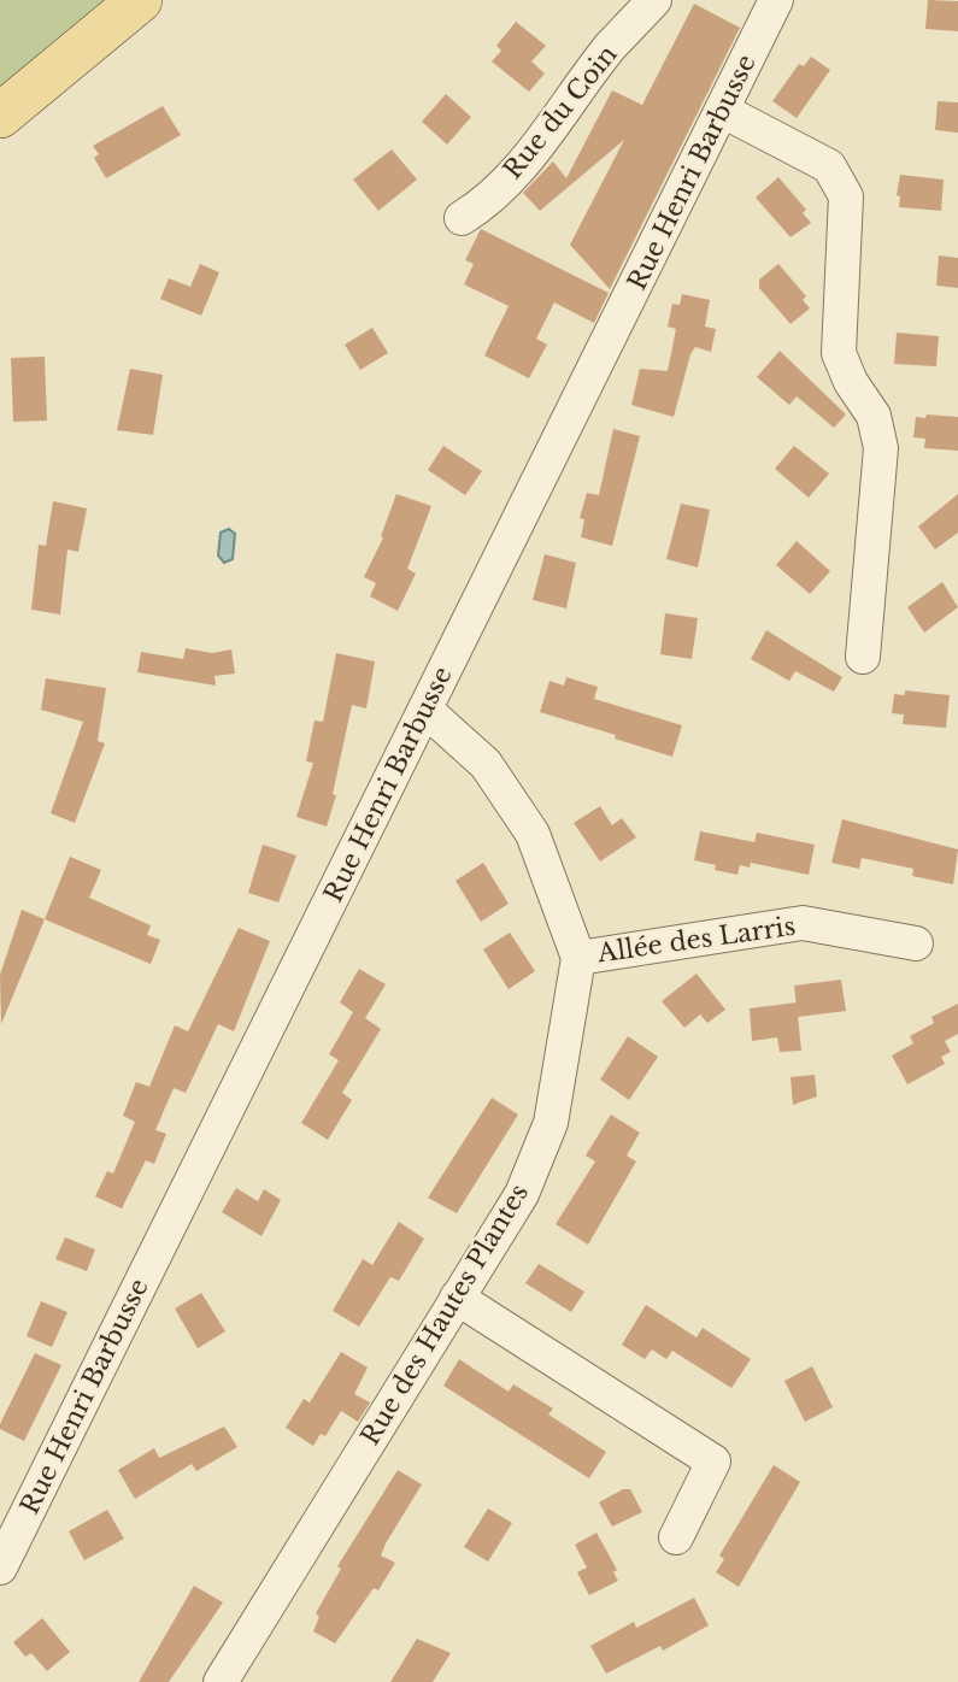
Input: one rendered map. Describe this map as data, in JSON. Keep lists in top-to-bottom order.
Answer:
{
  "streets": {
    "street": [
      "Rue du Coin",
      "Rue Henri Barbusse",
      "Allée des Larris",
      "Rue des Hautes Plantes"
    ]
  },
  "crossings": [
    ["Rue Henri Barbusse", "Rue des Hautes Plantes"],
    ["Allée des Larris", "Rue des Hautes Plantes"]
  ]
}
